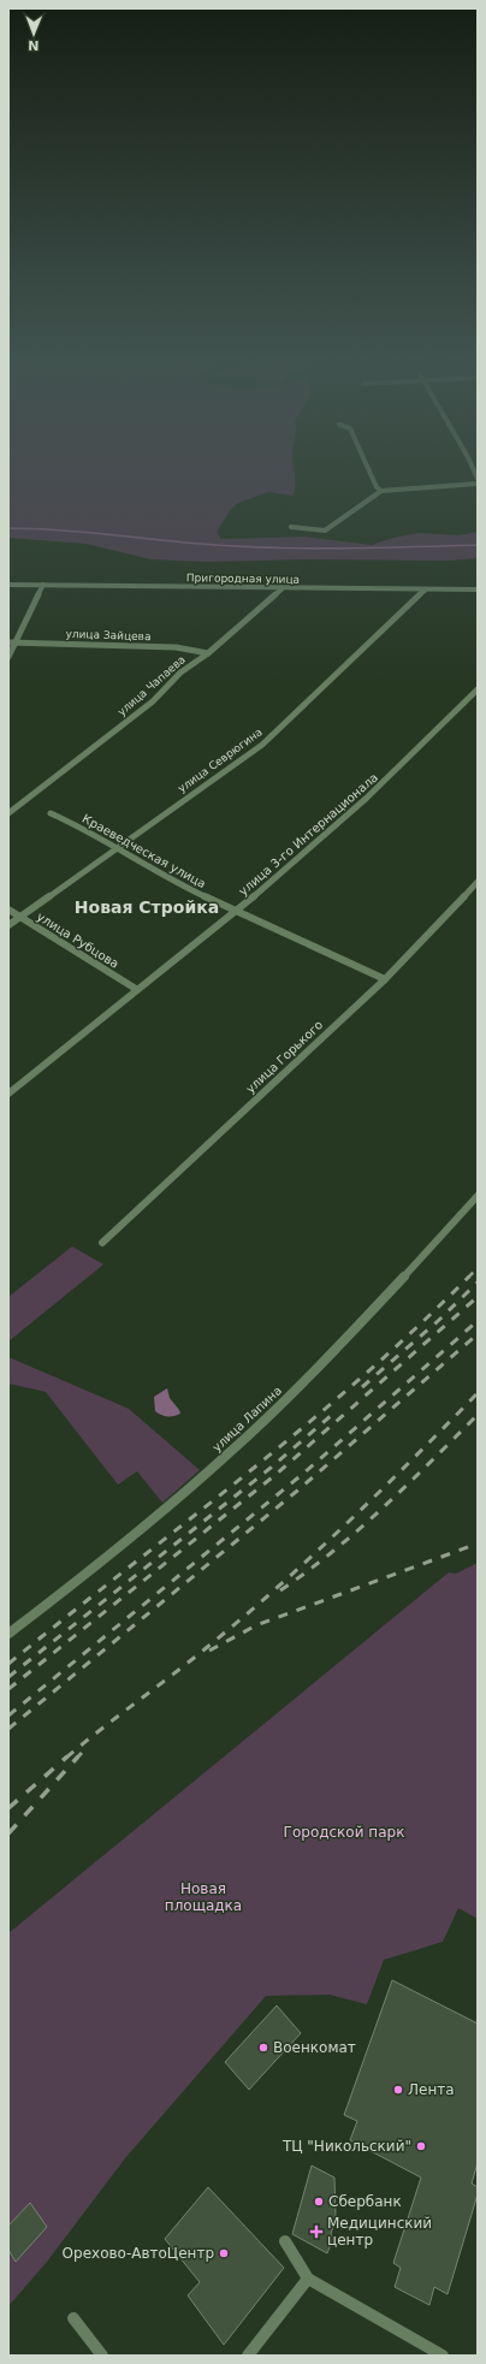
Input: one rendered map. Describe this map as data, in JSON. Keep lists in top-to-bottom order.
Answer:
{
  "streets": {
    "street": [
      "Пригородная улица",
      "улица Зайцева",
      "улица Чапаева",
      "улица Севрюгина",
      "улица 3-го Интернационала",
      "Краеведческая улица",
      "улица Рубцова",
      "улица Горького",
      "улица Лапина"
    ]
  },
  "crossings": [
    ["Пригородная улица", "улица Чапаева"],
    ["Пригородная улица", "улица Севрюгина"],
    ["улица Зайцева", "улица Чапаева"],
    ["улица Севрюгина", "Краеведческая улица"],
    ["улица Севрюгина", "улица Рубцова"],
    ["улица 3-го Интернационала", "Краеведческая улица"],
    ["улица 3-го Интернационала", "улица Рубцова"],
    ["Краеведческая улица", "улица Горького"]
  ],
  "districts": ["Новая Стройка"],
  "parks": ["Городской парк", "Новая площадка"],
  "places": {
    "other": [
      "Военкомат",
      "Лента",
      "ТЦ \"Никольский\"",
      "Сбербанк",
      "Орехово-АвтоЦентр"
    ],
    "health": ["Медицинский центр"]
  },
  "north": "bottom"
}
